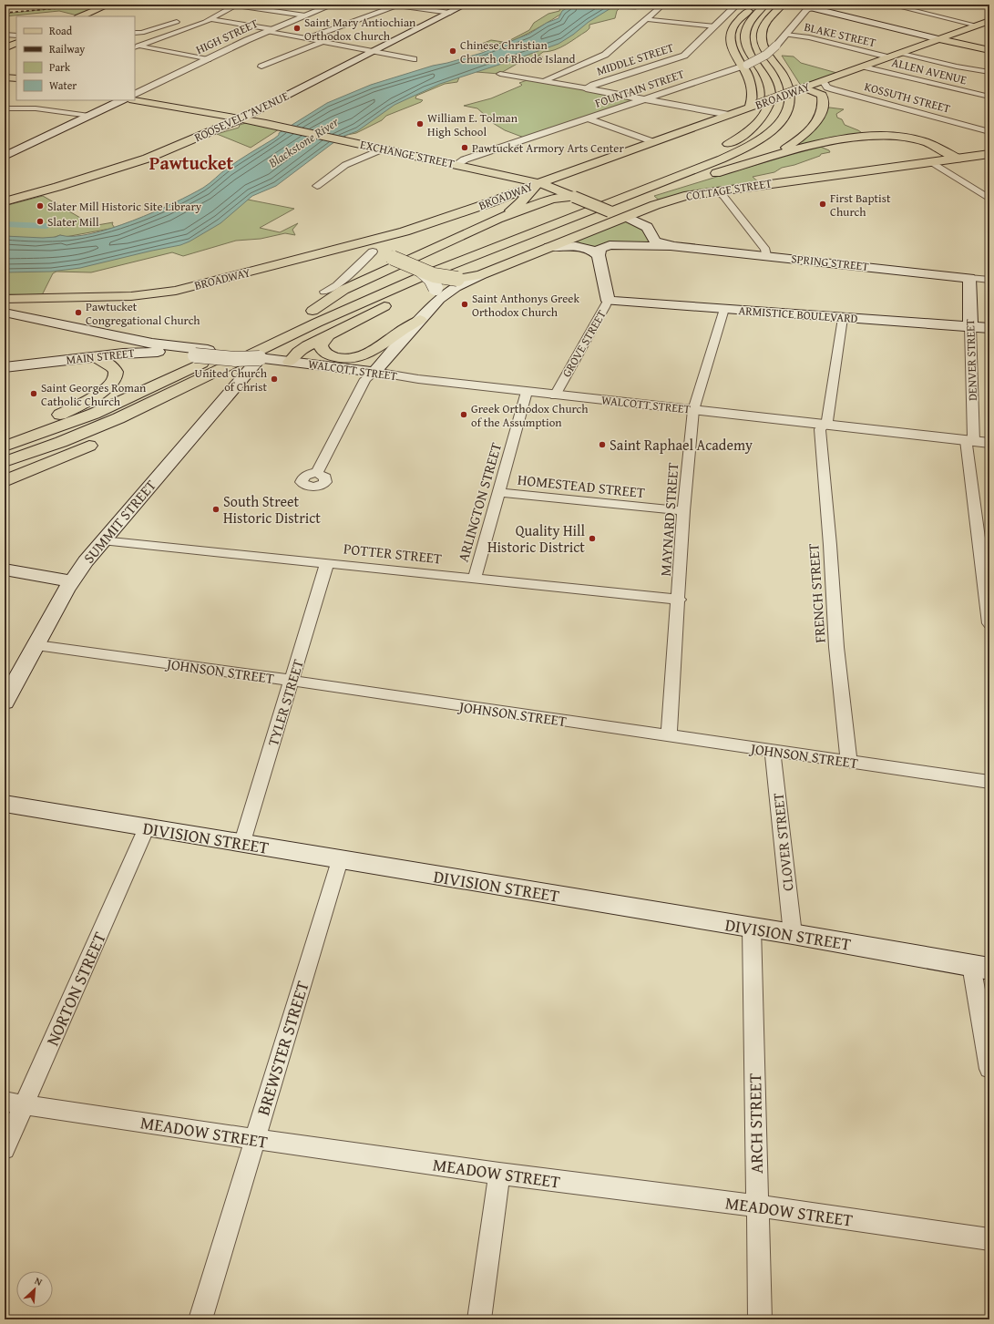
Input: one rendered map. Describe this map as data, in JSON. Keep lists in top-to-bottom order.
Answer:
{
  "streets": {
    "main road": [
      "BROADWAY",
      "ROOSEVELT AVENUE",
      "EXCHANGE STREET",
      "COTTAGE STREET",
      "SPRING STREET",
      "ARMISTICE BOULEVARD",
      "GROVE STREET",
      "MAIN STREET",
      "DENVER STREET",
      "WALCOTT STREET",
      "SUMMIT STREET",
      "DIVISION STREET"
    ],
    "street": [
      "BLAKE STREET",
      "HIGH STREET",
      "MIDDLE STREET",
      "ALLEN AVENUE",
      "FOUNTAIN STREET",
      "KOSSUTH STREET",
      "HOMESTEAD STREET",
      "ARLINGTON STREET",
      "MAYNARD STREET",
      "POTTER STREET",
      "FRENCH STREET",
      "JOHNSON STREET",
      "TYLER STREET",
      "CLOVER STREET",
      "NORTON STREET",
      "BREWSTER STREET",
      "ARCH STREET",
      "MEADOW STREET"
    ]
  },
  "crossings": [
    ["BLAKE STREET", "FOUNTAIN STREET"],
    ["BLAKE STREET", "BROADWAY"],
    ["ALLEN AVENUE", "BROADWAY"],
    ["FOUNTAIN STREET", "EXCHANGE STREET"],
    ["BROADWAY", "KOSSUTH STREET"],
    ["BROADWAY", "EXCHANGE STREET"],
    ["BROADWAY", "COTTAGE STREET"],
    ["ROOSEVELT AVENUE", "EXCHANGE STREET"],
    ["SPRING STREET", "DENVER STREET"],
    ["ARMISTICE BOULEVARD", "GROVE STREET"],
    ["ARMISTICE BOULEVARD", "DENVER STREET"],
    ["ARMISTICE BOULEVARD", "MAYNARD STREET"],
    ["GROVE STREET", "WALCOTT STREET"],
    ["MAIN STREET", "WALCOTT STREET"],
    ["DENVER STREET", "WALCOTT STREET"],
    ["WALCOTT STREET", "ARLINGTON STREET"],
    ["WALCOTT STREET", "MAYNARD STREET"],
    ["WALCOTT STREET", "SUMMIT STREET"],
    ["WALCOTT STREET", "FRENCH STREET"],
    ["HOMESTEAD STREET", "ARLINGTON STREET"],
    ["HOMESTEAD STREET", "MAYNARD STREET"],
    ["ARLINGTON STREET", "POTTER STREET"],
    ["MAYNARD STREET", "POTTER STREET"],
    ["MAYNARD STREET", "JOHNSON STREET"],
    ["SUMMIT STREET", "POTTER STREET"],
    ["SUMMIT STREET", "JOHNSON STREET"],
    ["POTTER STREET", "TYLER STREET"],
    ["FRENCH STREET", "JOHNSON STREET"],
    ["JOHNSON STREET", "TYLER STREET"],
    ["JOHNSON STREET", "CLOVER STREET"],
    ["TYLER STREET", "DIVISION STREET"],
    ["DIVISION STREET", "CLOVER STREET"],
    ["DIVISION STREET", "NORTON STREET"],
    ["DIVISION STREET", "BREWSTER STREET"],
    ["DIVISION STREET", "ARCH STREET"],
    ["NORTON STREET", "MEADOW STREET"],
    ["BREWSTER STREET", "MEADOW STREET"],
    ["ARCH STREET", "MEADOW STREET"]
  ],
  "districts": ["Pawtucket"],
  "water": ["Blackstone River"],
  "places": [
    "Saint Mary Antiochian Orthodox Church",
    "Chinese Christian Church of Rhode Island",
    "William E. Tolman High School",
    "Pawtucket Armory Arts Center",
    "First Baptist Church",
    "Slater Mill Historic Site Library",
    "Slater Mill",
    "Saint Anthonys Greek Orthodox Church",
    "Pawtucket Congregational Church",
    "United Church of Christ",
    "Saint Georges Roman Catholic Church",
    "Greek Orthodox Church of the Assumption",
    "Saint Raphael Academy",
    "South Street Historic District",
    "Quality Hill Historic District"
  ],
  "legend": [
    "Road",
    "Railway",
    "Park",
    "Water"
  ],
  "north": "top right"
}
